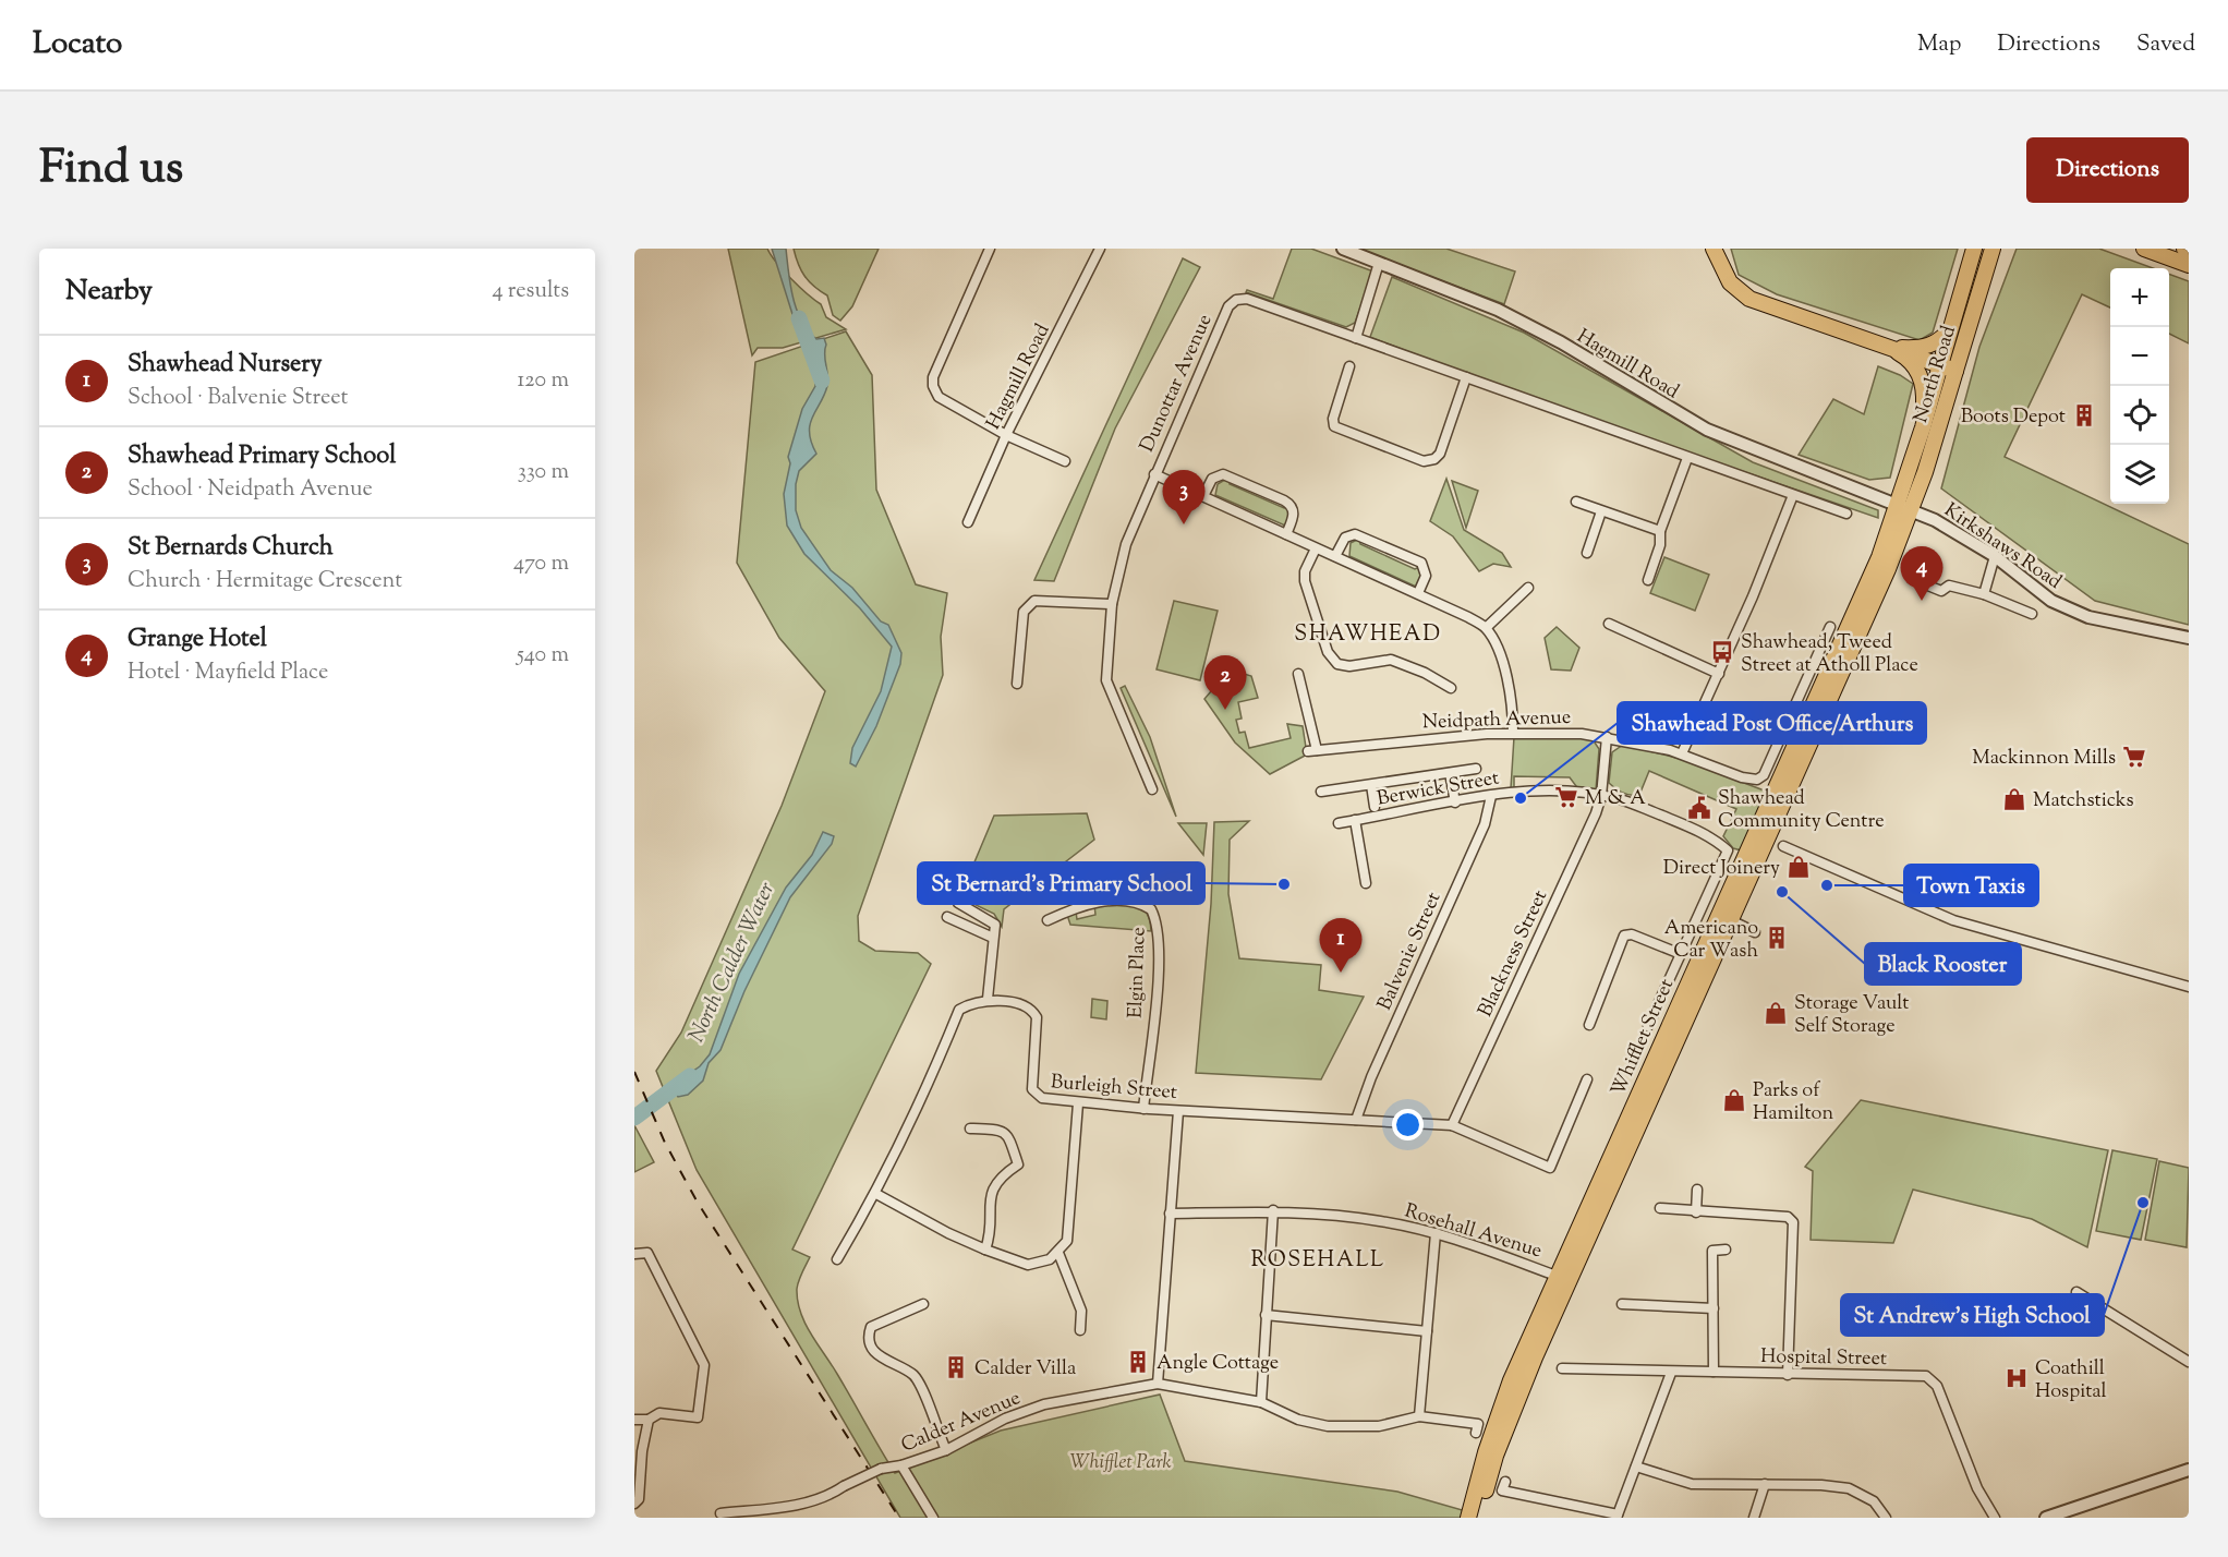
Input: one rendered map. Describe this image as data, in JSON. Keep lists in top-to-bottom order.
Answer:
{
  "streets": {
    "main road": ["North Road", "Whifflet Street"],
    "street": [
      "Hagmill Road",
      "Dunottar Avenue",
      "Kirkshaws Road",
      "Neidpath Avenue",
      "Berwick Street",
      "Balvenie Street",
      "Blackness Street",
      "Elgin Place",
      "Burleigh Street",
      "Rosehall Avenue",
      "Hospital Street",
      "Calder Avenue"
    ]
  },
  "crossings": [
    ["Hagmill Road", "North Road"],
    ["Hagmill Road", "Kirkshaws Road"],
    ["Hagmill Road", "Whifflet Street"],
    ["North Road", "Kirkshaws Road"],
    ["North Road", "Whifflet Street"],
    ["Kirkshaws Road", "Whifflet Street"],
    ["Neidpath Avenue", "Blackness Street"],
    ["Berwick Street", "Balvenie Street"],
    ["Berwick Street", "Blackness Street"],
    ["Balvenie Street", "Burleigh Street"],
    ["Blackness Street", "Burleigh Street"],
    ["Elgin Place", "Burleigh Street"],
    ["Whifflet Street", "Rosehall Avenue"]
  ],
  "districts": ["SHAWHEAD", "ROSEHALL"],
  "water": ["North Calder Water"],
  "parks": ["Whifflet Park"],
  "places": {
    "building": [
      "Boots Depot",
      "Americano Car Wash",
      "Angle Cottage",
      "Calder Villa"
    ],
    "bus stop": ["Shawhead, Tweed Street at Atholl Place"],
    "supermarket": ["Mackinnon Mills", "M & A"],
    "other": [
      "Shawhead Post Office/Arthurs",
      "St Bernard's Primary School",
      "Town Taxis",
      "Black Rooster",
      "St Andrew's High School"
    ],
    "shop": [
      "Matchsticks",
      "Direct Joinery",
      "Storage Vault Self Storage",
      "Parks of Hamilton"
    ],
    "public building": ["Shawhead Community Centre"],
    "hospital": ["Coathill Hospital"]
  },
  "page": {
    "header": "Locato",
    "nav": ["Map", "Directions", "Saved"],
    "title": "Find us",
    "buttons": "Directions",
    "heading": ["Nearby", "4 results"],
    "map_buttons": ["+", "−"],
    "list": [
      {
        "mark": "1",
        "name": "Shawhead Nursery",
        "note": "School · Balvenie Street",
        "value": "120 m"
      },
      {
        "mark": "2",
        "name": "Shawhead Primary School",
        "note": "School · Neidpath Avenue",
        "value": "330 m"
      },
      {
        "mark": "3",
        "name": "St Bernards Church",
        "note": "Church · Hermitage Crescent",
        "value": "470 m"
      },
      {
        "mark": "4",
        "name": "Grange Hotel",
        "note": "Hotel · Mayfield Place",
        "value": "540 m"
      }
    ],
    "pins": [
      "3",
      "4",
      "2",
      "1"
    ]
  }
}
